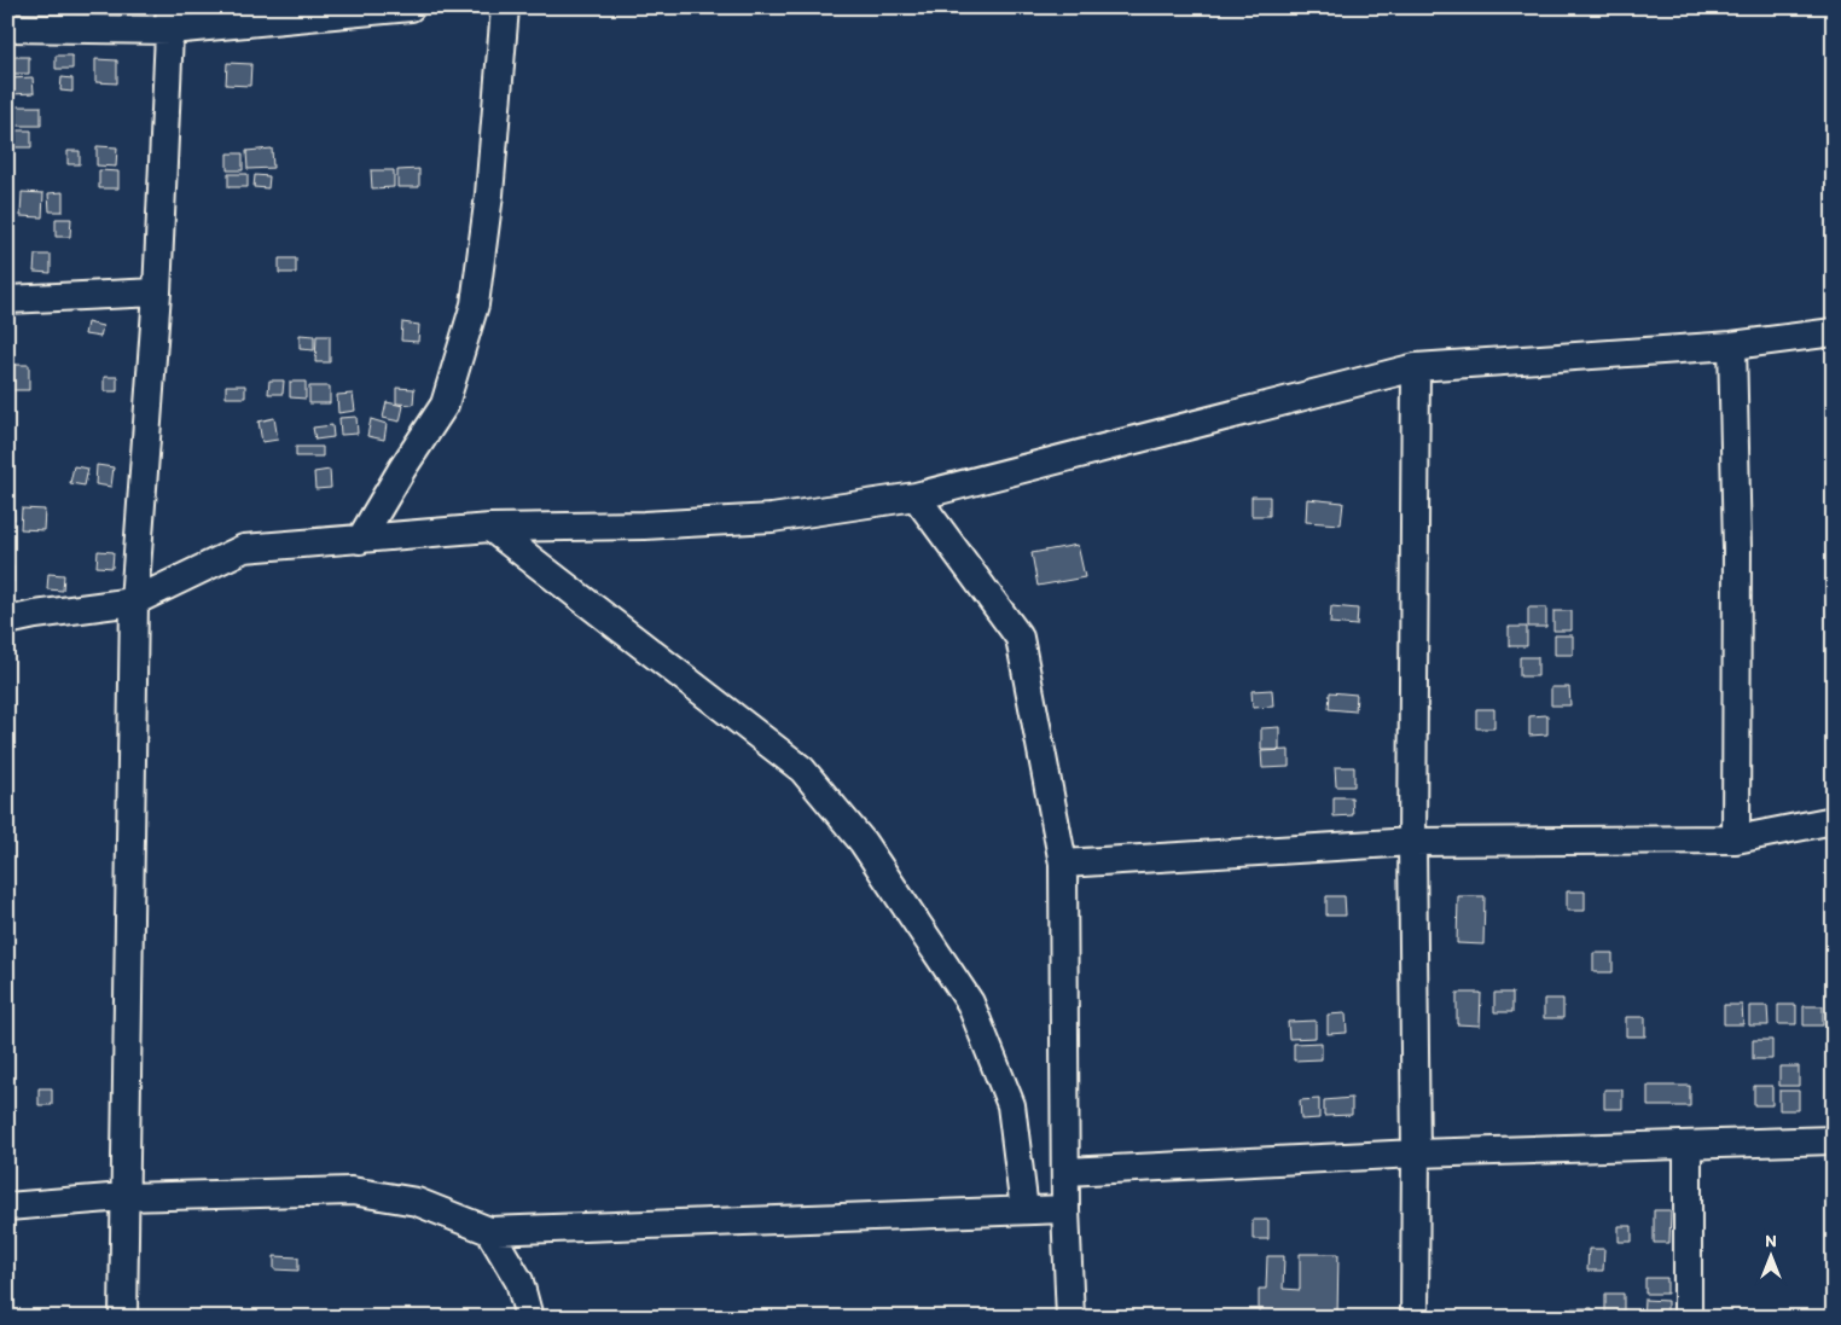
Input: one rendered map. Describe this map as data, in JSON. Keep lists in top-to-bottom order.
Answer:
{
  "north": "top"
}
